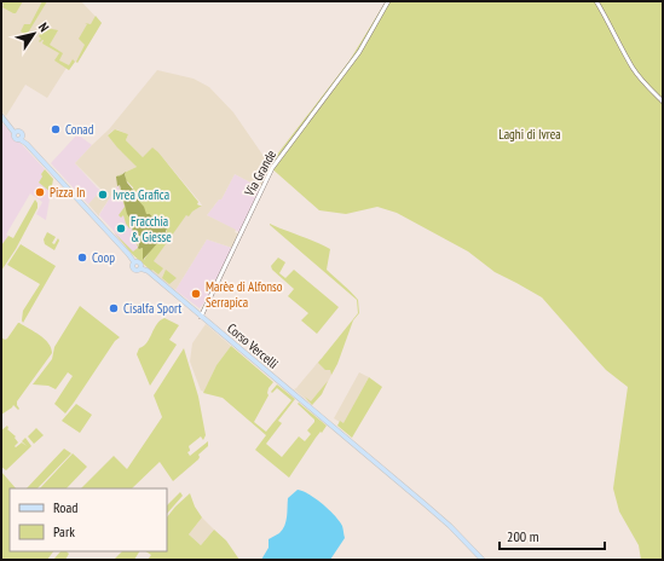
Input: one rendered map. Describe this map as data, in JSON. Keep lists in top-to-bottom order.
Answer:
{
  "streets": {
    "main road": ["Corso Vercelli"],
    "street": ["Via Grande"]
  },
  "crossings": [
    ["Via Grande", "Corso Vercelli"]
  ],
  "parks": ["Laghi di Ivrea"],
  "places": [
    "Conad",
    "Pizza In",
    "Ivrea Grafica",
    "Fracchia & Giesse",
    "Coop",
    "Marèe di Alfonso Serrapica",
    "Cisalfa Sport"
  ],
  "legend": ["Road", "Park"],
  "scale_bar": "200 m",
  "north": "top right"
}
